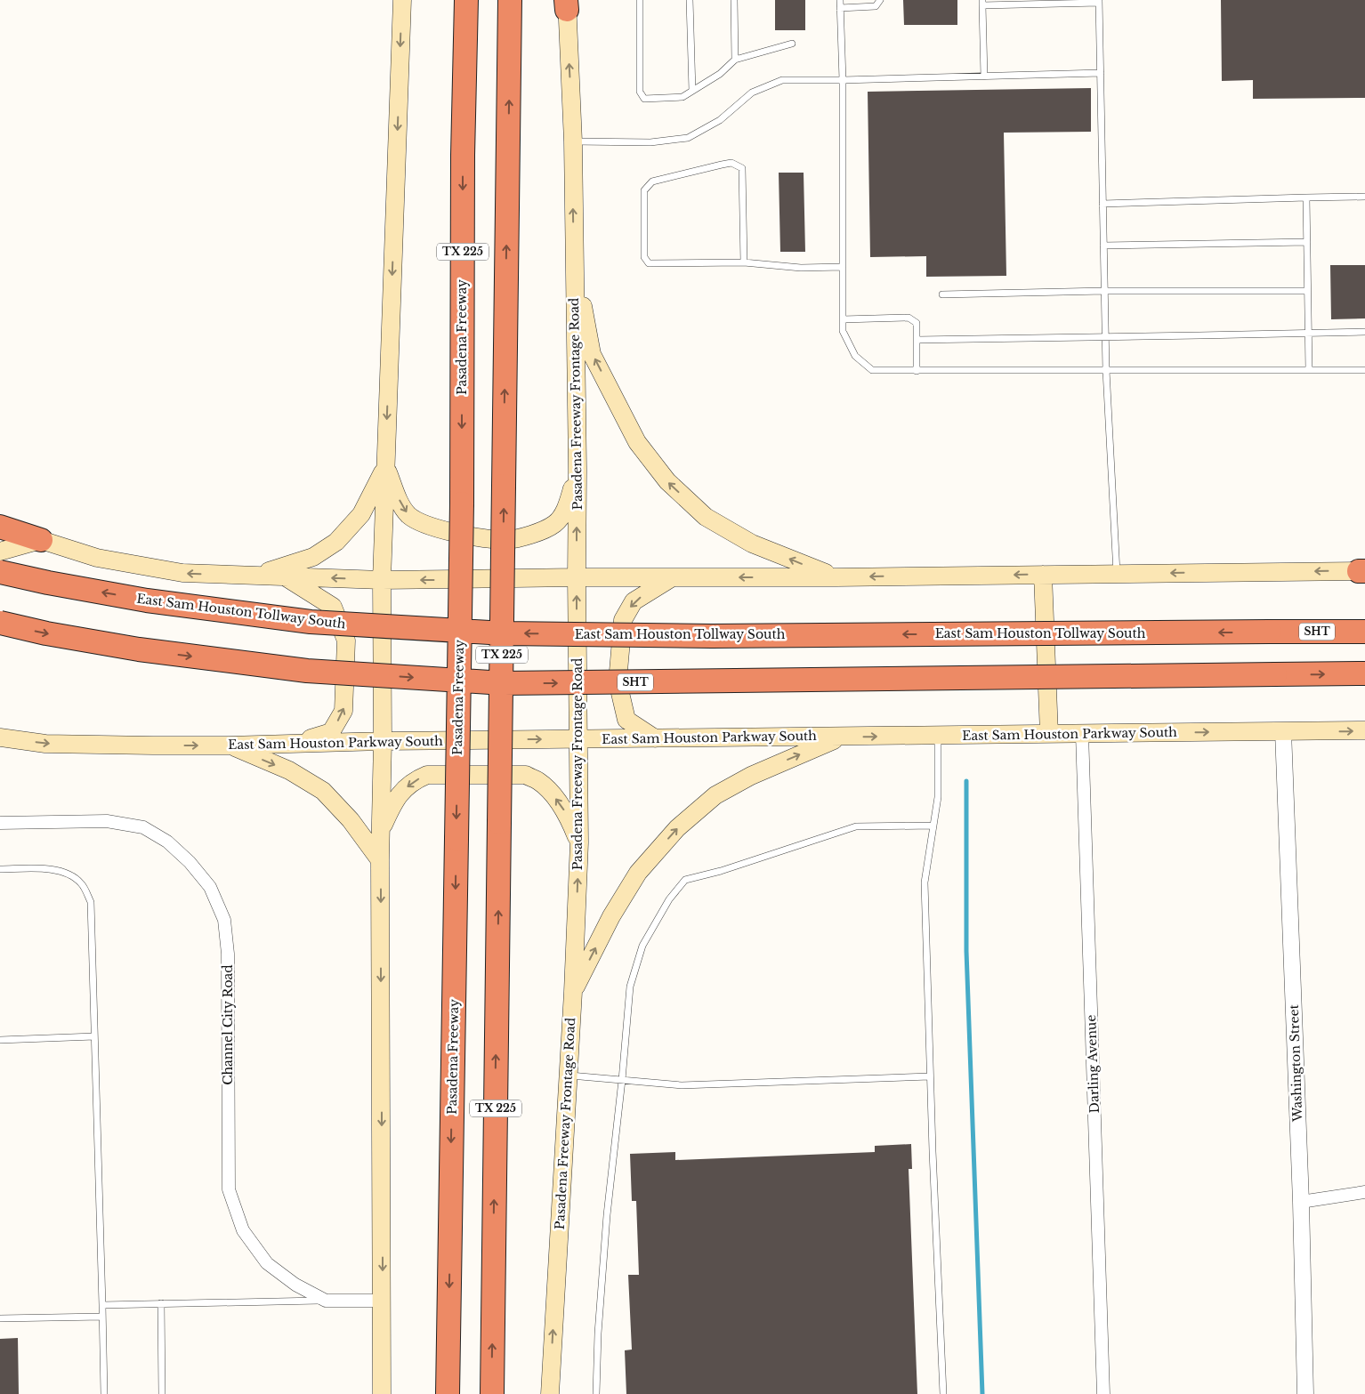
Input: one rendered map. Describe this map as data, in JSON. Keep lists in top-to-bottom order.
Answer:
{
  "streets": {
    "highway": [
      "TX 225",
      "Pasadena Freeway",
      "East Sam Houston Tollway South",
      "SHT"
    ],
    "main road": ["Pasadena Freeway Frontage Road", "East Sam Houston Parkway South"],
    "street": ["Channel City Road", "Washington Street", "Darling Avenue"]
  },
  "crossings": [
    ["Pasadena Freeway Frontage Road", "East Sam Houston Parkway South"],
    ["East Sam Houston Parkway South", "Washington Street"],
    ["East Sam Houston Parkway South", "Darling Avenue"]
  ],
  "one_way": ["Pasadena Freeway Frontage Road"]
}
